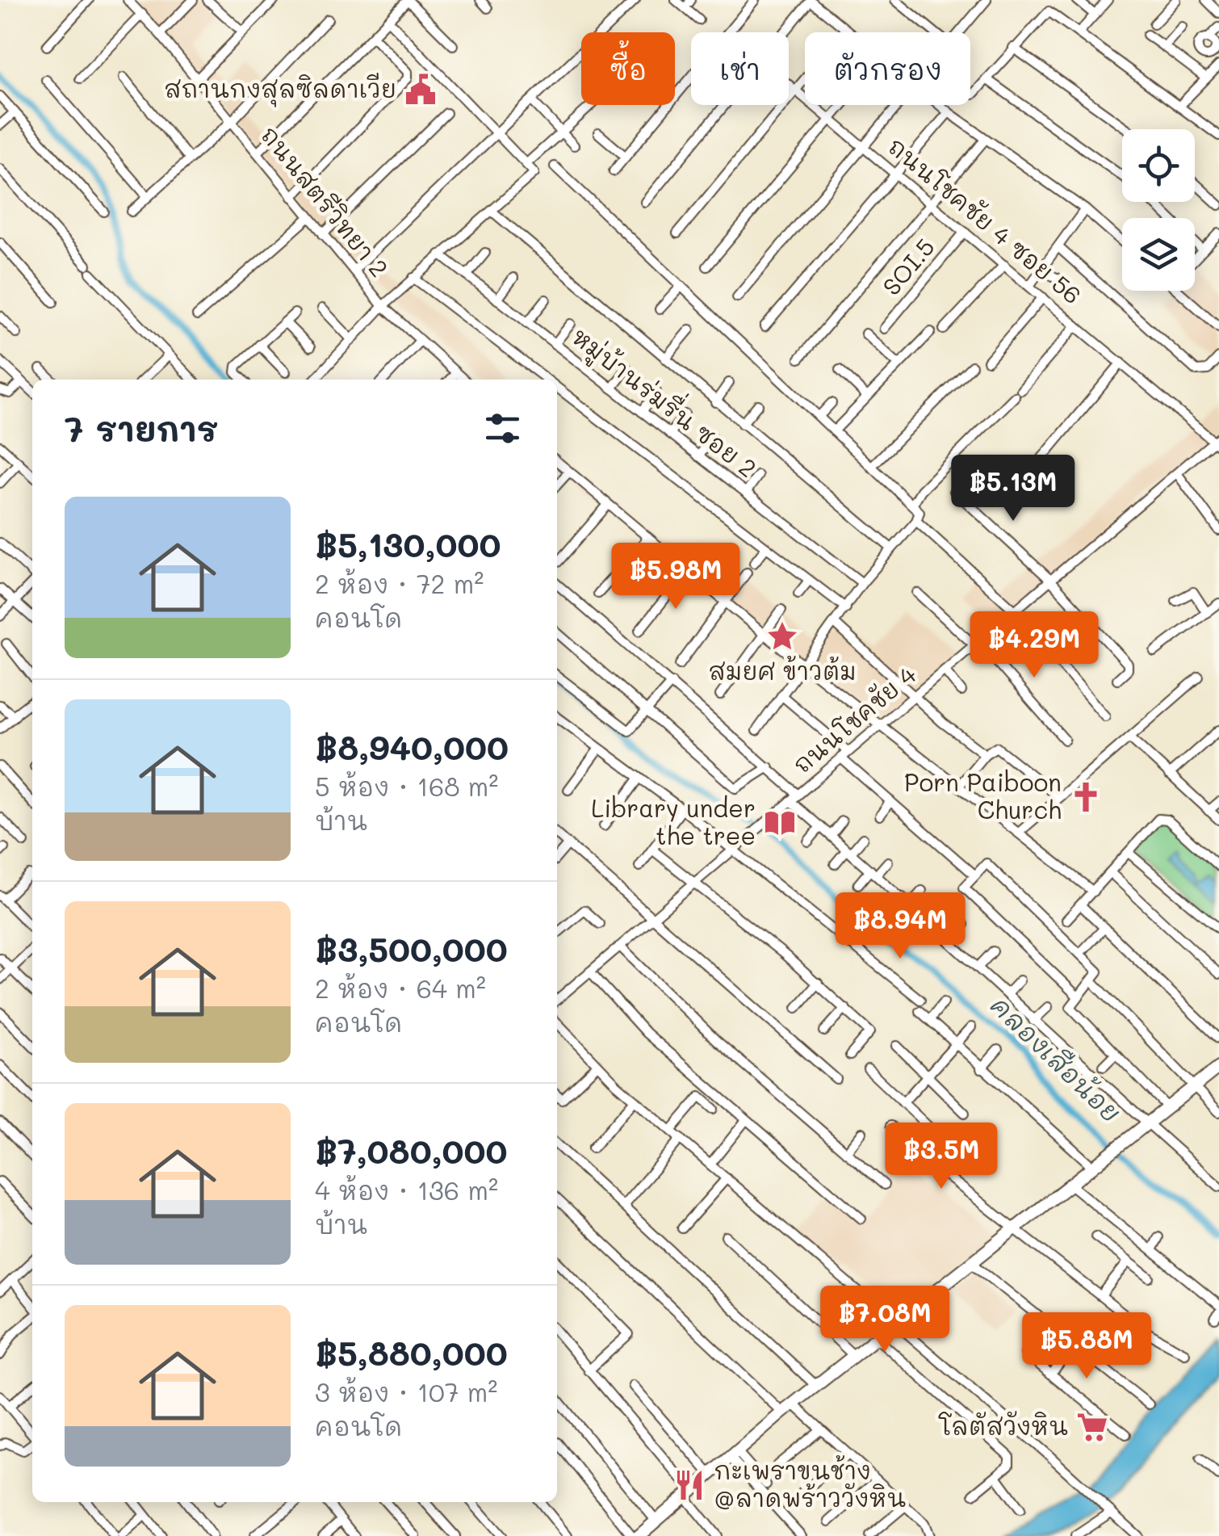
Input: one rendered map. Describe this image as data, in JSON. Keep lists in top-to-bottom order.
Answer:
{
  "streets": {
    "street": [
      "ถนนสตรีวิทยา 2",
      "ถนนโชคชัย 4 ซอย 56",
      "SOI.5",
      "หมู่บ้านร่มรื่น ซอย 2",
      "ถนนโชคชัย 4"
    ]
  },
  "crossings": [
    ["ถนนโชคชัย 4 ซอย 56", "SOI.5"],
    ["ถนนโชคชัย 4 ซอย 56", "ถนนโชคชัย 4"]
  ],
  "water": ["คลองเสือน้อย"],
  "places": {
    "public building": ["สถานกงสุลซิลดาเวีย"],
    "place": ["สมยศ ข้าวต้ม"],
    "church": ["Porn Paiboon Church"],
    "library": ["Library under the tree"],
    "supermarket": ["โลตัสวังหิน"],
    "restaurant": ["กะเพราขุนช้าง @ลาดพร้าววังหิน"]
  },
  "page": {
    "chip": ["ซื้อ", "เช่า", "ตัวกรอง"],
    "heading": "7 รายการ",
    "price": [
      "฿5.13M",
      "฿5.98M",
      "฿4.29M",
      "฿8.94M",
      "฿3.5M",
      "฿7.08M",
      "฿5.88M"
    ],
    "list": [
      {
        "name": "฿5,130,000",
        "note": "2 ห้อง · 72 m² · คอนโด"
      },
      {
        "name": "฿8,940,000",
        "note": "5 ห้อง · 168 m² · บ้าน"
      },
      {
        "name": "฿3,500,000",
        "note": "2 ห้อง · 64 m² · คอนโด"
      },
      {
        "name": "฿7,080,000",
        "note": "4 ห้อง · 136 m² · บ้าน"
      },
      {
        "name": "฿5,880,000",
        "note": "3 ห้อง · 107 m² · คอนโด"
      }
    ]
  }
}
